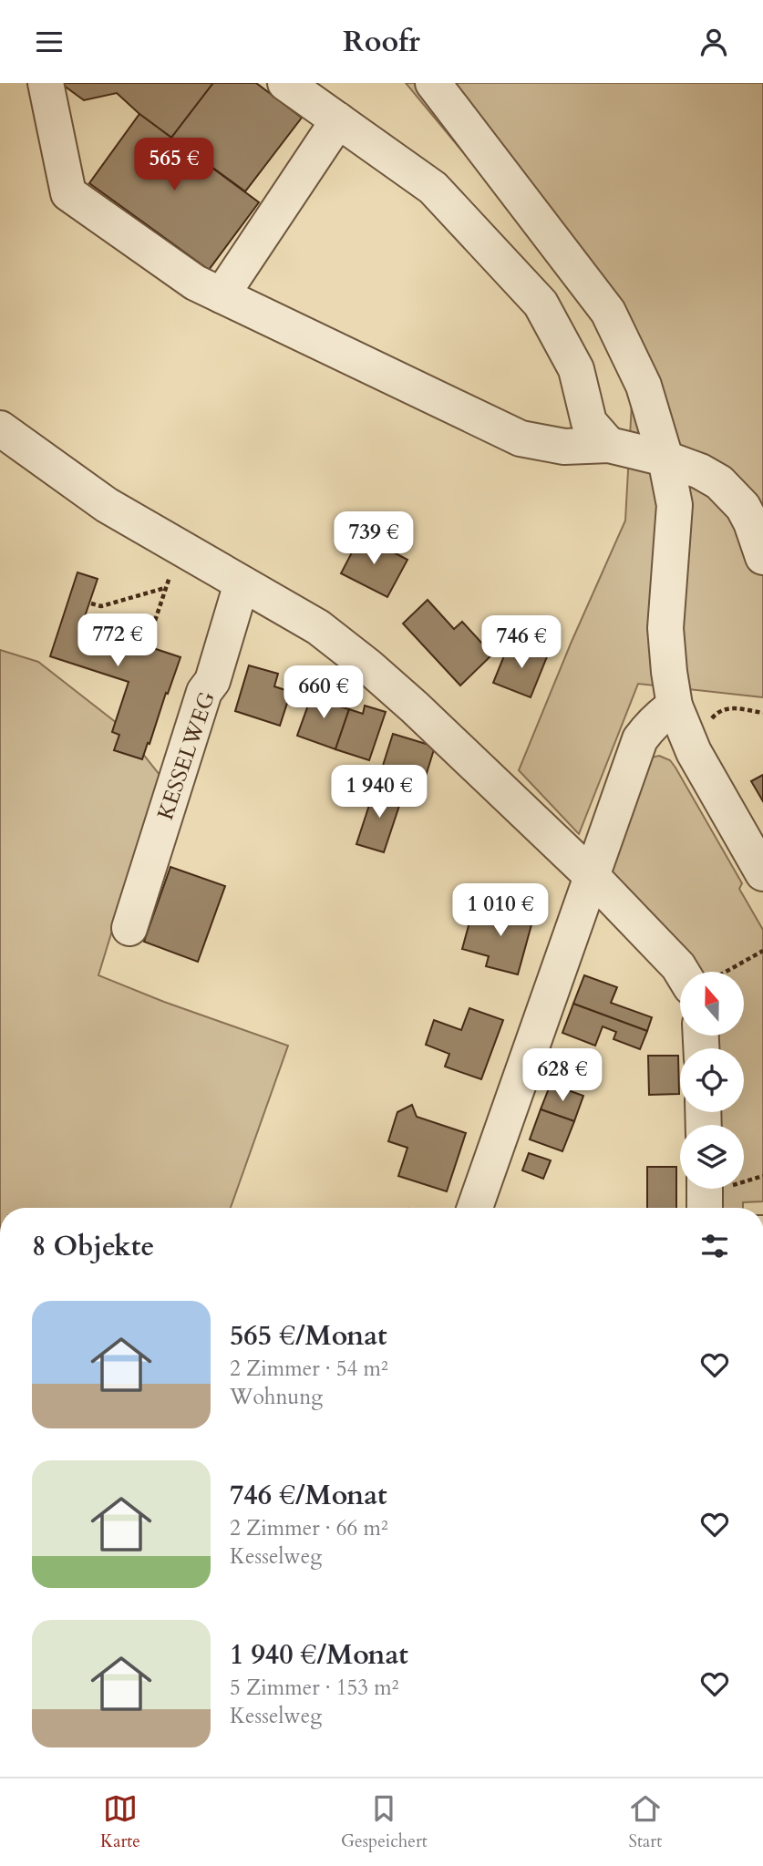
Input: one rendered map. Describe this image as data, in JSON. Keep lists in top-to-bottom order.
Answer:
{
  "streets": {
    "street": ["KESSELWEG"]
  },
  "north": "top",
  "page": {
    "header": "Roofr",
    "price": [
      "565 €",
      "739 €",
      "772 €",
      "746 €",
      "660 €",
      "1 940 €",
      "1 010 €",
      "628 €"
    ],
    "heading": "8 Objekte",
    "list": [
      {
        "name": "565 €/Monat",
        "note": "2 Zimmer · 54 m² · Wohnung"
      },
      {
        "name": "746 €/Monat",
        "note": "2 Zimmer · 66 m² · Kesselweg"
      },
      {
        "name": "1 940 €/Monat",
        "note": "5 Zimmer · 153 m² · Kesselweg"
      }
    ],
    "tabs": ["Karte", "Gespeichert", "Start"]
  }
}
